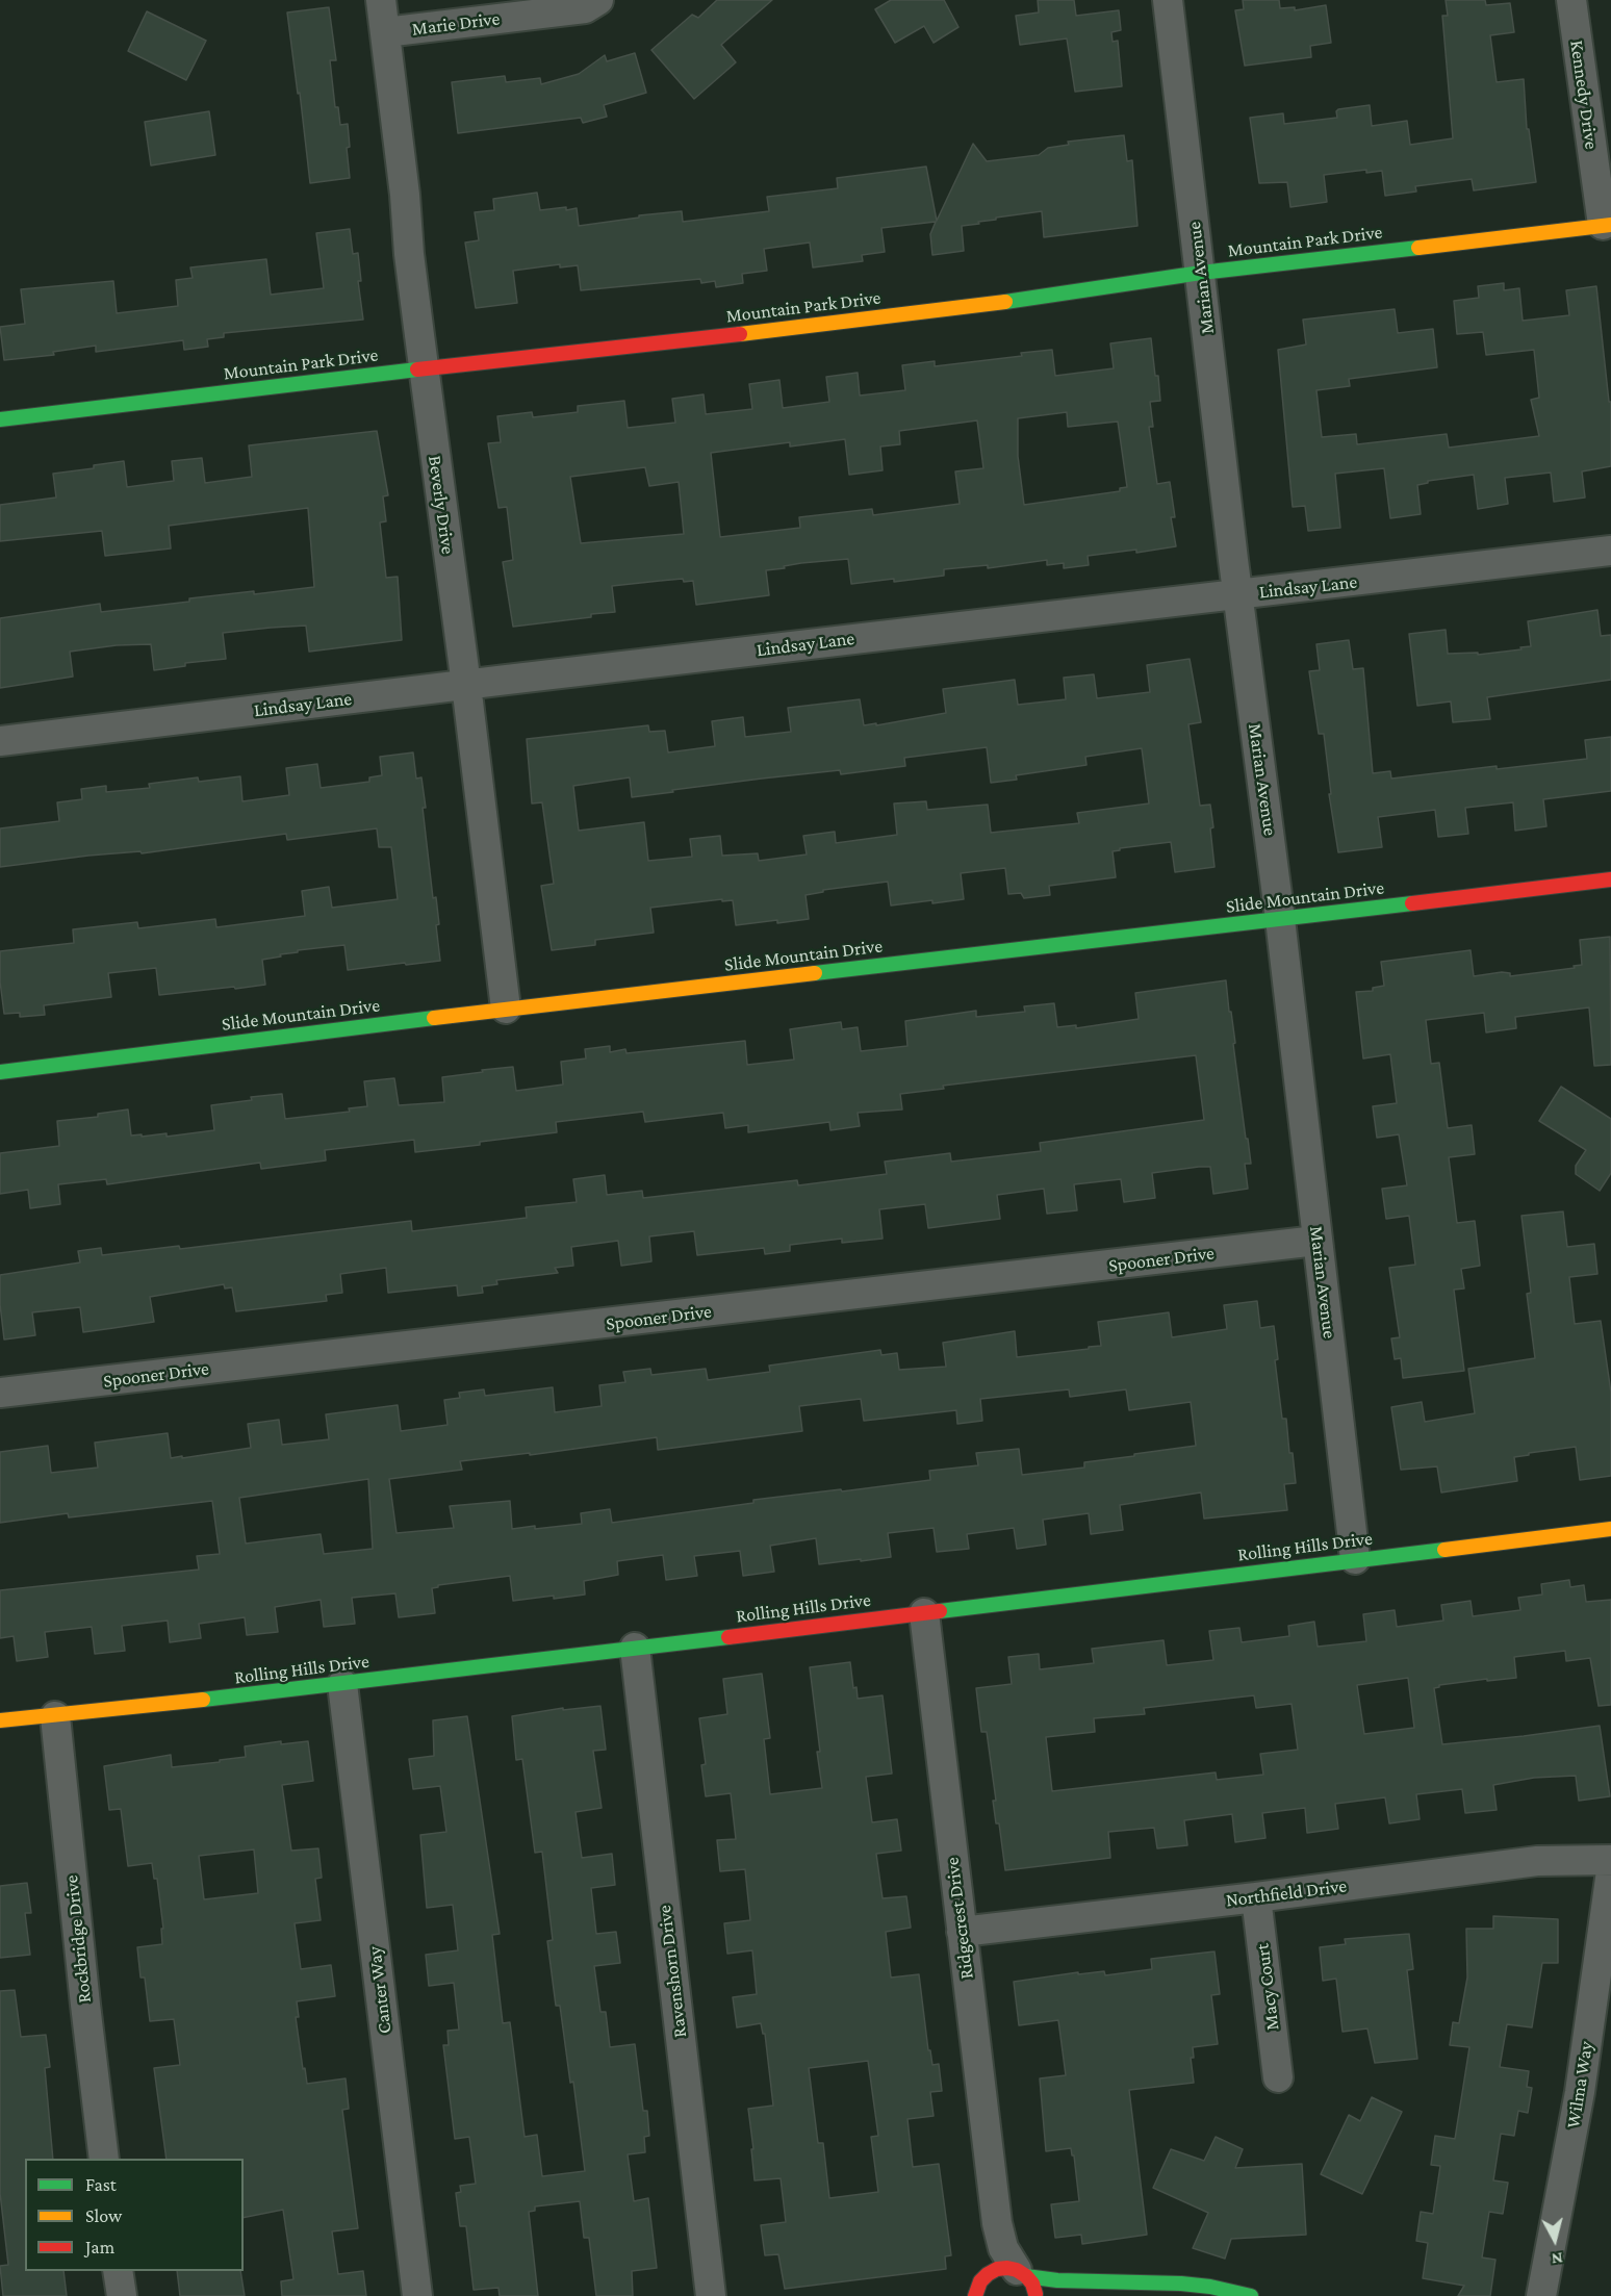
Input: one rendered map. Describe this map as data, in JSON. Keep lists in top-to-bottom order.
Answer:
{
  "streets": {
    "street": [
      "Marie Drive",
      "Kennedy Drive",
      "Mountain Park Drive",
      "Marian Avenue",
      "Beverly Drive",
      "Lindsay Lane",
      "Slide Mountain Drive",
      "Spooner Drive",
      "Rolling Hills Drive",
      "Northfield Drive",
      "Ridgecrest Drive",
      "Rockbridge Drive",
      "Ravenshorn Drive",
      "Macy Court",
      "Canter Way",
      "Wilma Way"
    ]
  },
  "crossings": [
    ["Marie Drive", "Beverly Drive"],
    ["Kennedy Drive", "Mountain Park Drive"],
    ["Mountain Park Drive", "Marian Avenue"],
    ["Mountain Park Drive", "Beverly Drive"],
    ["Marian Avenue", "Lindsay Lane"],
    ["Marian Avenue", "Slide Mountain Drive"],
    ["Marian Avenue", "Spooner Drive"],
    ["Marian Avenue", "Rolling Hills Drive"],
    ["Beverly Drive", "Lindsay Lane"],
    ["Beverly Drive", "Slide Mountain Drive"],
    ["Rolling Hills Drive", "Ridgecrest Drive"],
    ["Rolling Hills Drive", "Rockbridge Drive"],
    ["Rolling Hills Drive", "Ravenshorn Drive"],
    ["Rolling Hills Drive", "Canter Way"],
    ["Northfield Drive", "Ridgecrest Drive"],
    ["Northfield Drive", "Macy Court"]
  ],
  "legend": ["Fast", "Slow", "Jam"],
  "north": "bottom"
}
